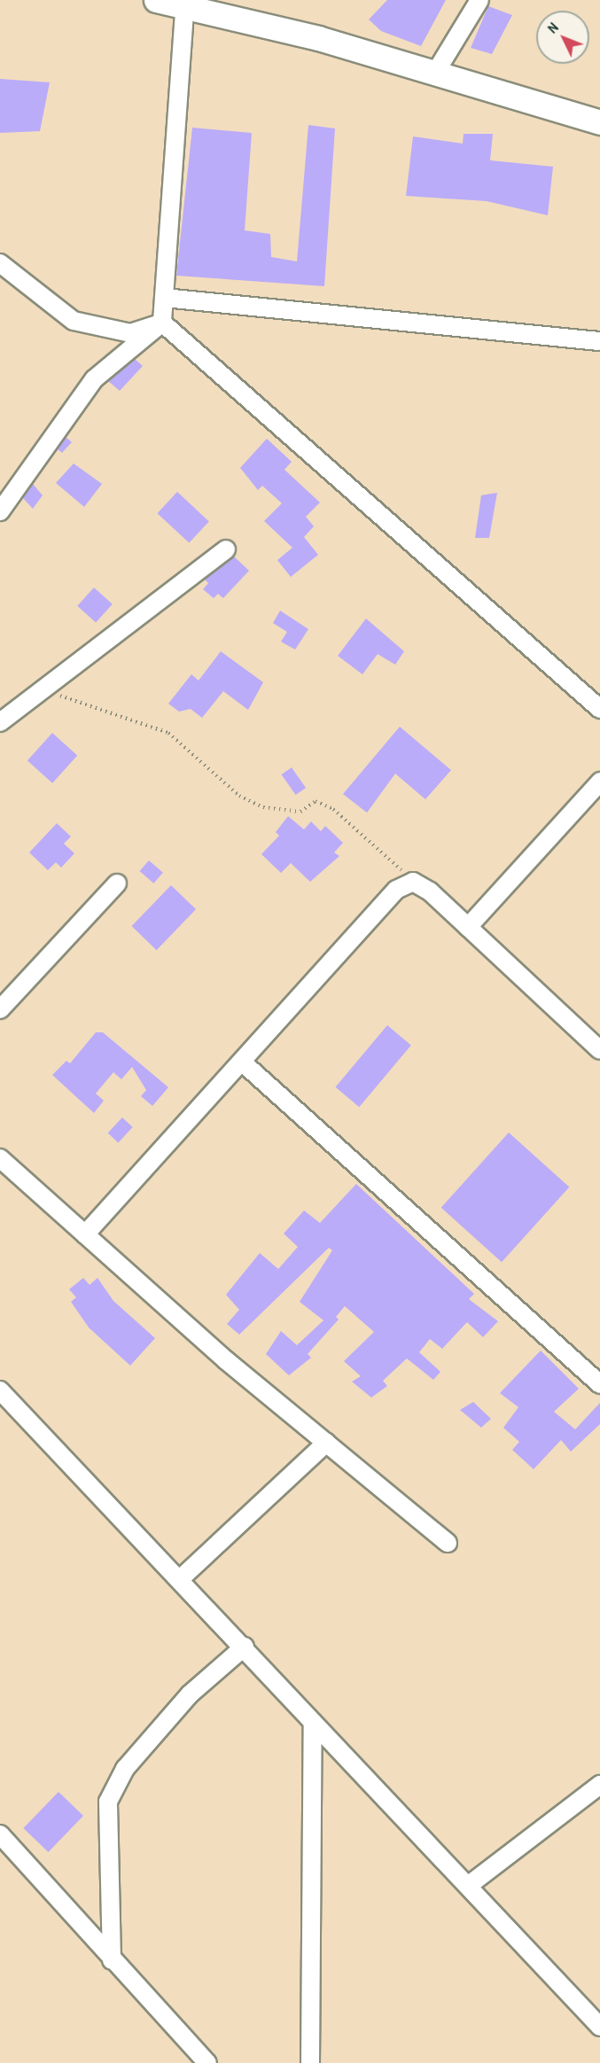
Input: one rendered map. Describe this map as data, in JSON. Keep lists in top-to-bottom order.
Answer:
{
  "north": "top left"
}
